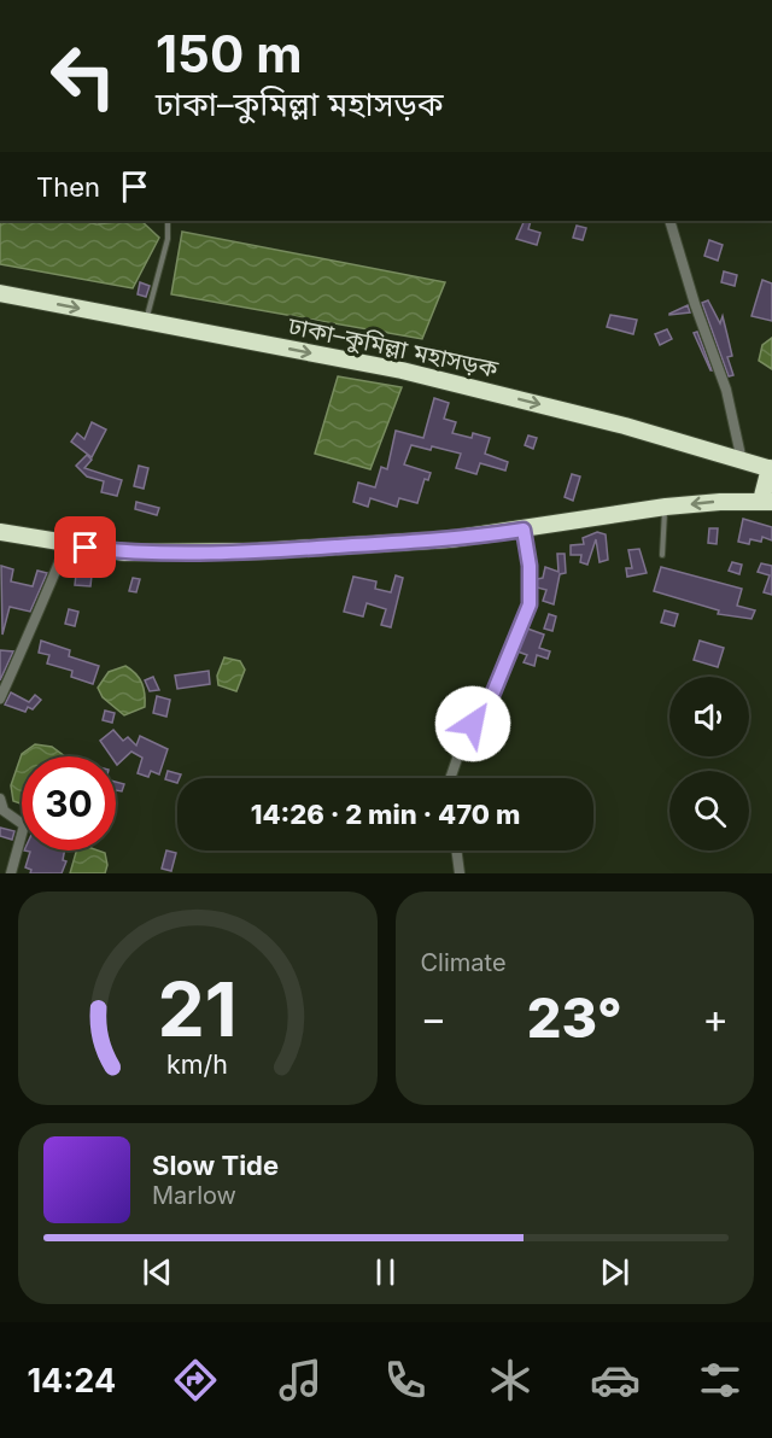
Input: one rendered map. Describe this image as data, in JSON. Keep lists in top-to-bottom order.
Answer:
{
  "streets": {
    "highway": ["ঢাকা–কুমিল্লা মহাসড়ক"]
  },
  "page": {
    "turn": ["150 m", "ঢাকা–কুমিল্লা মহাসড়ক"],
    "then": "Then",
    "limit": "30",
    "trip": "14:26 · 2 min · 470 m",
    "tile": "Climate",
    "heat": ["−", "23°", "+"],
    "song": ["Slow Tide", "Marlow"],
    "tabs": "14:24",
    "gauge": ["21", "km/h"]
  }
}
